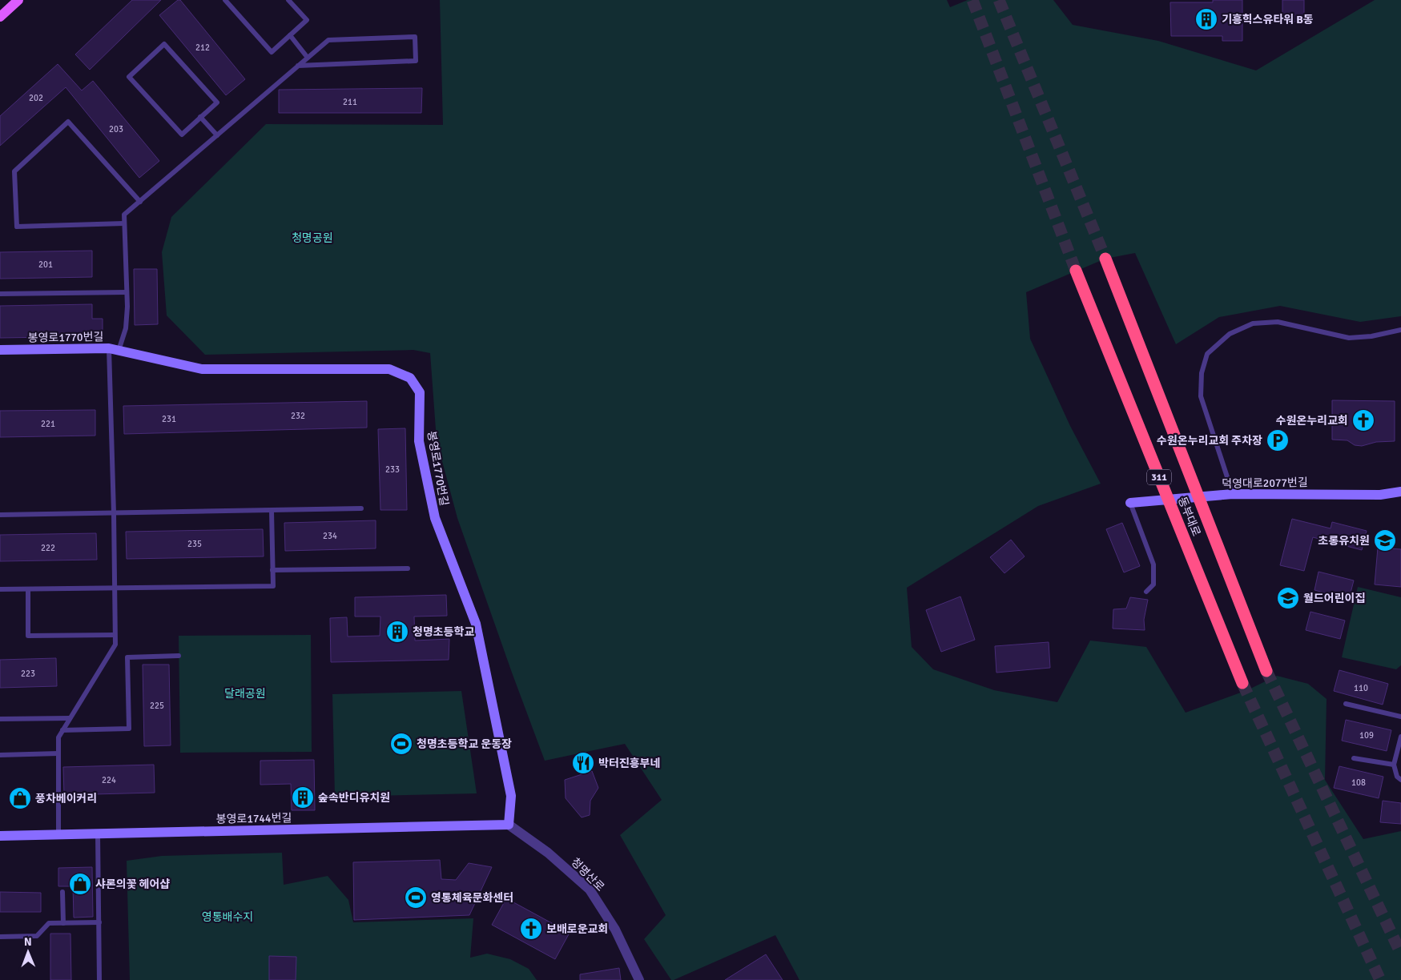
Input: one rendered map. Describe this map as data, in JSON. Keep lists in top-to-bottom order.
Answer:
{
  "streets": {
    "highway": ["311", "동부대로"],
    "street": [
      "봉영로1770번길",
      "덕영대로2077번길",
      "봉영로1744번길",
      "청명산로"
    ]
  },
  "crossings": [
    ["봉영로1770번길", "봉영로1744번길"],
    ["봉영로1770번길", "청명산로"],
    ["봉영로1744번길", "청명산로"]
  ],
  "parks": ["청명공원", "달래공원", "영통배수지"],
  "places": {
    "building": ["기흥힉스유타워 B동", "청명초등학교", "숲속반디유치원"],
    "church": ["수원온누리교회", "보배로운교회"],
    "parking": ["수원온누리교회 주차장"],
    "school or university": ["초롱유치원", "월드어린이집"],
    "sports": ["청명초등학교 운동장", "영통체육문화센터"],
    "restaurant": ["박터진흥부네"],
    "shop": ["풍차베이커리", "샤론의꽃 헤어샵"]
  },
  "house_numbers": [
    "212",
    "202",
    "211",
    "203",
    "201",
    "232",
    "231",
    "221",
    "233",
    "234",
    "235",
    "222",
    "223",
    "110",
    "225",
    "109",
    "224",
    "108"
  ],
  "north": "top"
}
